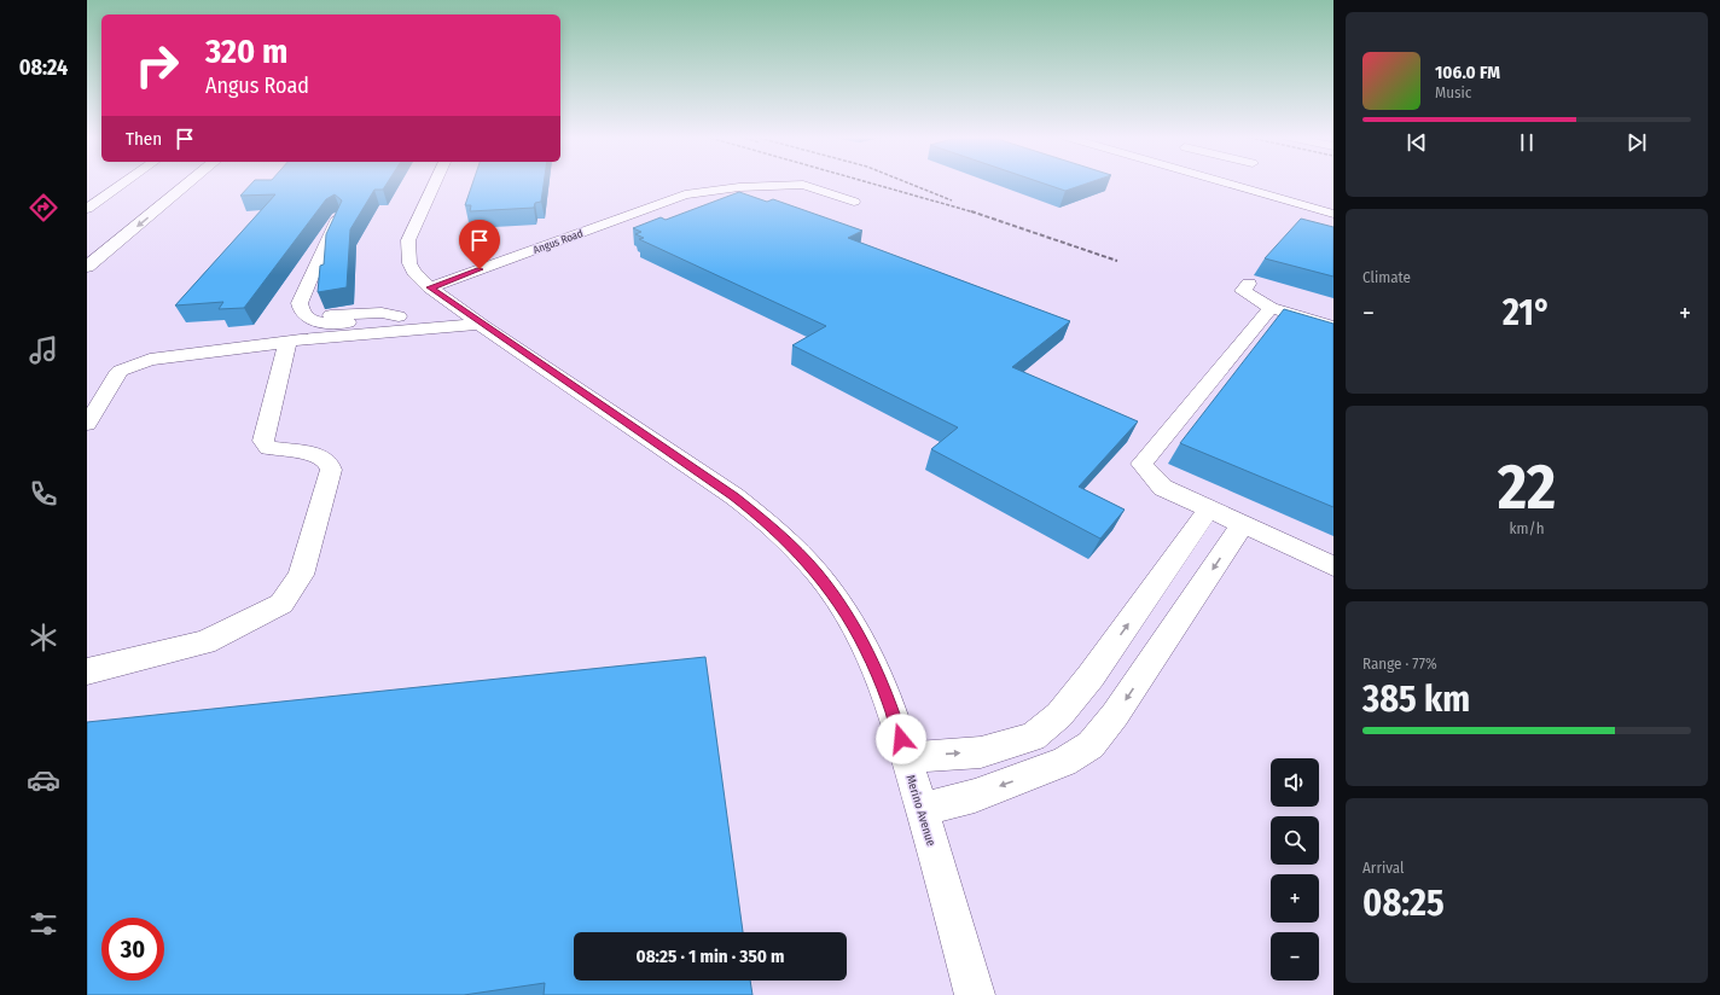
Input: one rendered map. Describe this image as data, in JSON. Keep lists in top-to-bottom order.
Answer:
{
  "streets": {
    "street": ["Angus Road", "Merino Avenue"]
  },
  "crossings": [
    ["Angus Road", "Merino Avenue"]
  ],
  "page": {
    "tabs": "08:24",
    "turn": ["320 m", "Angus Road"],
    "song": ["106.0 FM", "Music"],
    "then": "Then",
    "tile": [
      "Climate",
      ["22", "km/h"],
      ["Range · 77%", "385 km"],
      ["Arrival", "08:25"]
    ],
    "heat": ["−", "21°", "+"],
    "map_buttons": ["+", "−"],
    "limit": "30",
    "trip": "08:25 · 1 min · 350 m"
  }
}
